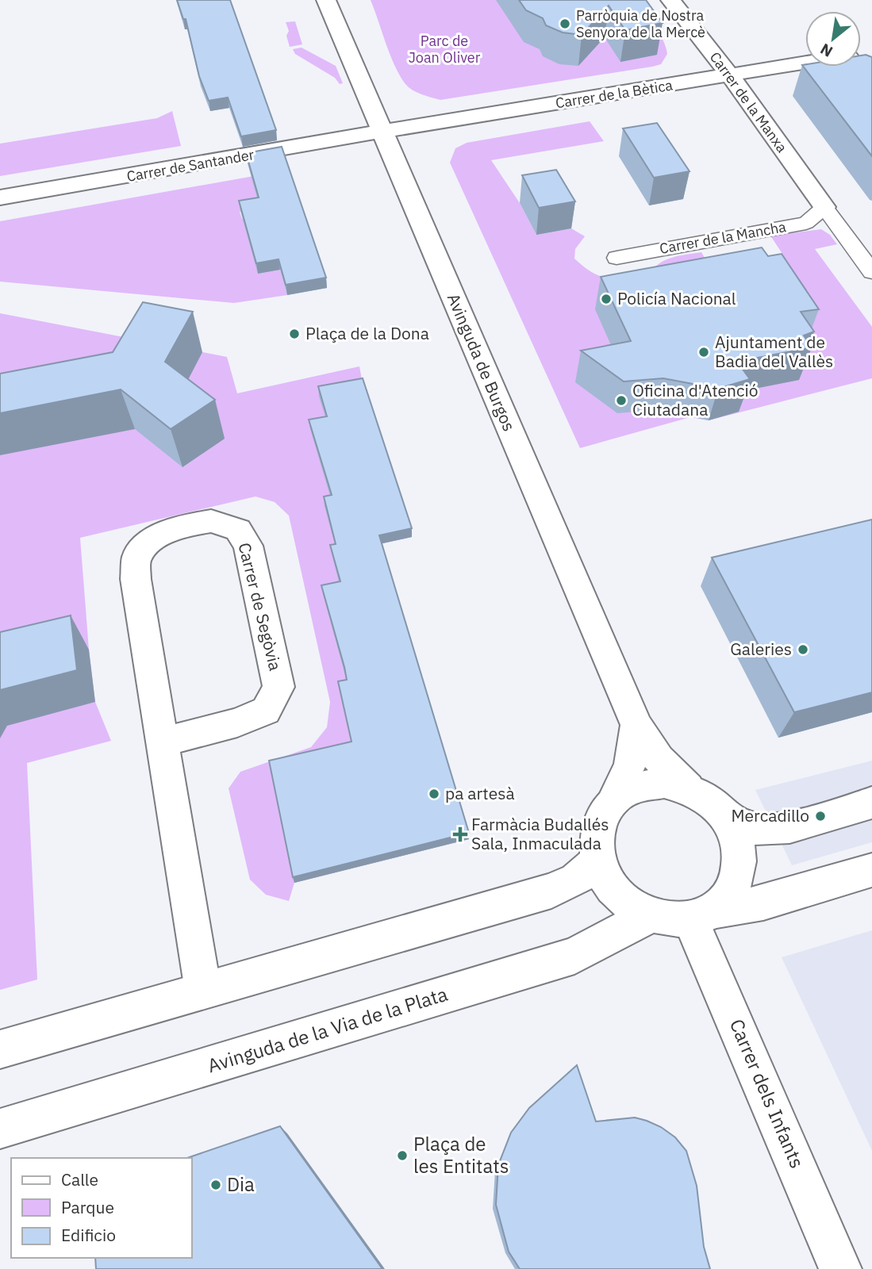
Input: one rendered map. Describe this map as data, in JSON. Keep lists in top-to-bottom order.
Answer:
{
  "streets": {
    "street": [
      "Carrer de la Bètica",
      "Carrer de la Manxa",
      "Carrer de Santander",
      "Avinguda de Burgos",
      "Carrer de Segòvia",
      "Avinguda de la Via de la Plata",
      "Carrer dels Infants"
    ],
    "lane": ["Carrer de la Mancha"]
  },
  "crossings": [
    ["Carrer de la Bètica", "Carrer de la Manxa"],
    ["Carrer de la Bètica", "Carrer de Santander"],
    ["Carrer de la Bètica", "Avinguda de Burgos"],
    ["Carrer de la Manxa", "Carrer de la Mancha"],
    ["Carrer de Santander", "Avinguda de Burgos"],
    ["Avinguda de Burgos", "Avinguda de la Via de la Plata"],
    ["Avinguda de Burgos", "Carrer dels Infants"],
    ["Avinguda de la Via de la Plata", "Carrer dels Infants"]
  ],
  "parks": ["Parc de Joan Oliver"],
  "places": {
    "other": [
      "Parròquia de Nostra Senyora de la Mercè",
      "Policía Nacional",
      "Plaça de la Dona",
      "Ajuntament de Badia del Vallès",
      "Oficina d'Atenció Ciutadana",
      "Galeries",
      "pa artesà",
      "Mercadillo",
      "Plaça de les Entitats",
      "Dia"
    ],
    "health": ["Farmàcia Budallés Sala, Inmaculada"]
  },
  "legend": ["Calle", "Parque", "Edificio"],
  "north": "bottom left"
}
